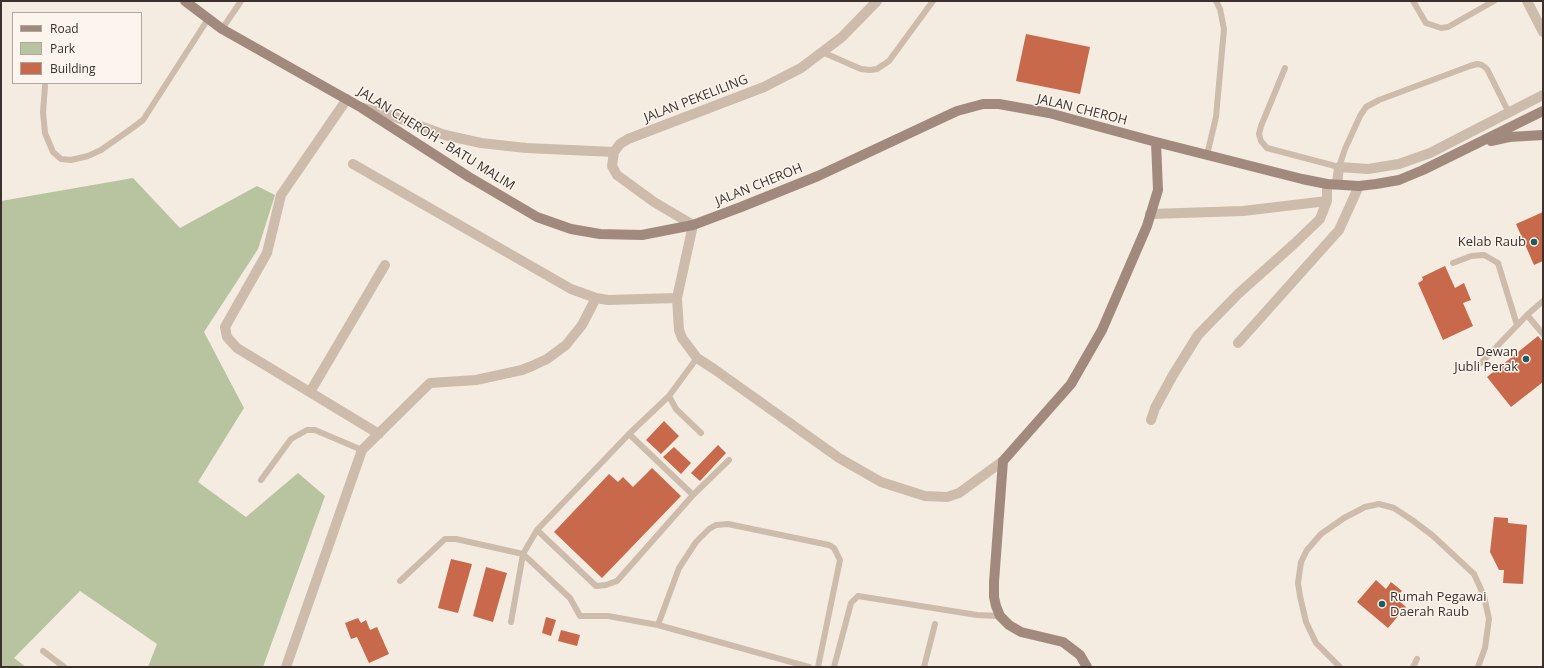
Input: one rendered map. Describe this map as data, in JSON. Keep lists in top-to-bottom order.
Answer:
{
  "streets": {
    "main road": ["JALAN CHEROH", "JALAN CHEROH - BATU MALIM"],
    "street": ["JALAN PEKELILING"]
  },
  "crossings": [
    ["JALAN CHEROH", "JALAN CHEROH - BATU MALIM"]
  ],
  "places": ["Kelab Raub", "Dewan Jubli Perak", "Rumah Pegawai Daerah Raub"],
  "legend": ["Road", "Park", "Building"]
}
